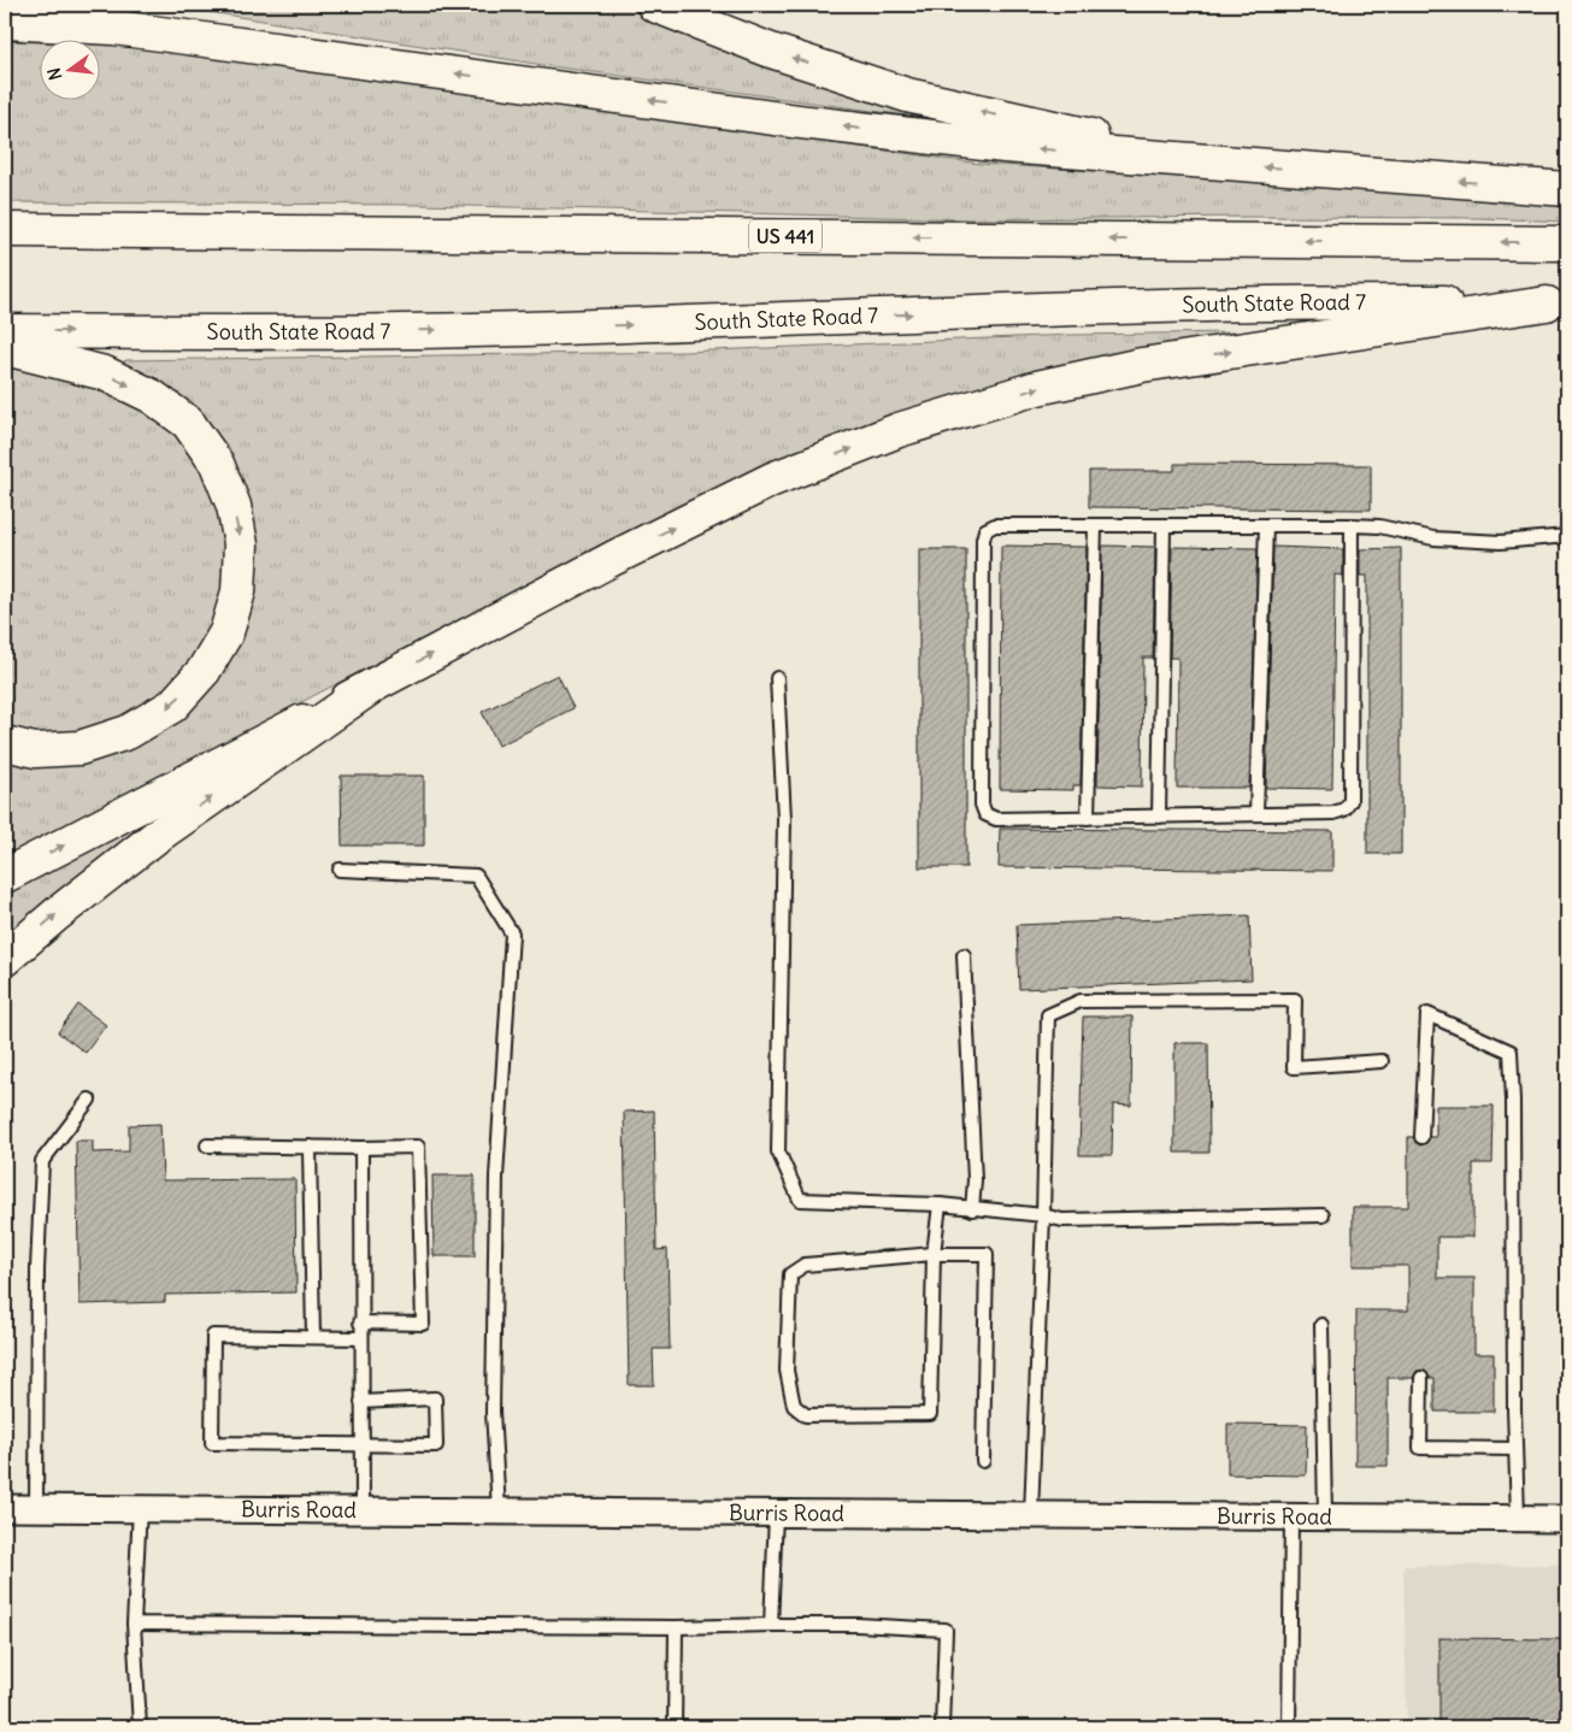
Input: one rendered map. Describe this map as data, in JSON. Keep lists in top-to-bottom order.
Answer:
{
  "streets": {
    "main road": ["US 441", "South State Road 7"],
    "street": ["Burris Road"]
  },
  "north": "left"
}
